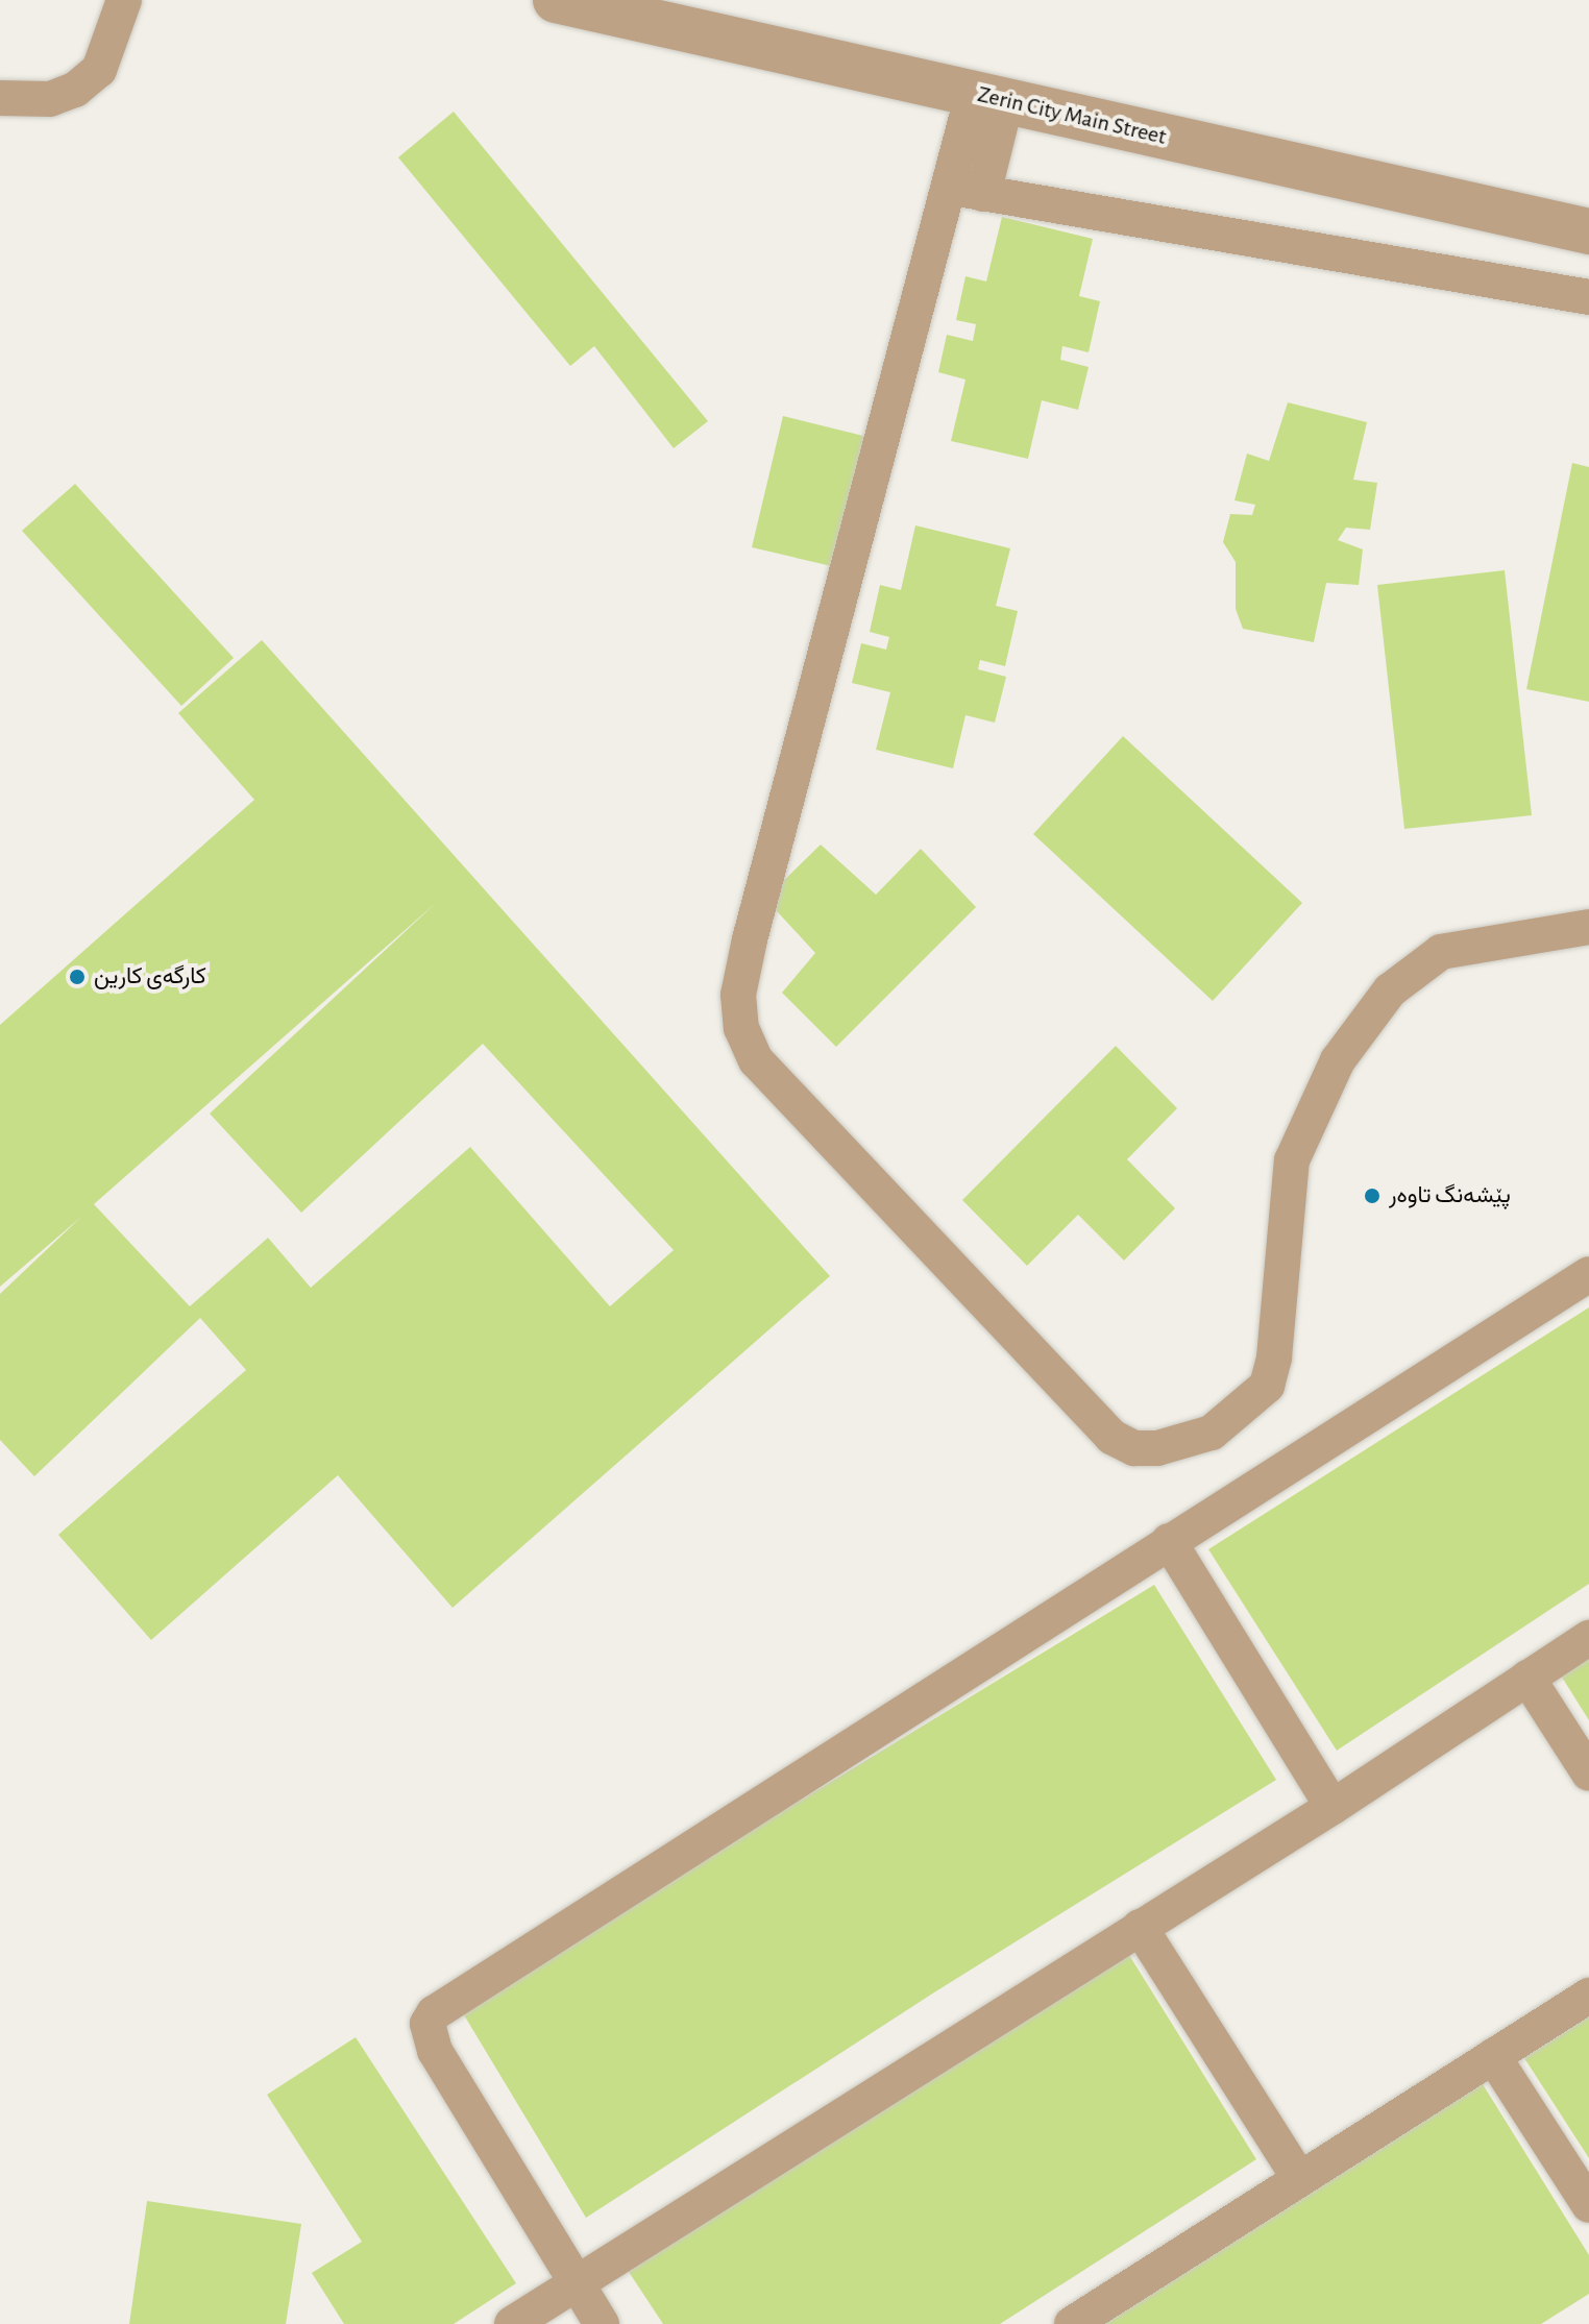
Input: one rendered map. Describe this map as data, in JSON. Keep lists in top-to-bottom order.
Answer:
{
  "streets": {
    "street": ["Zerin City Main Street"]
  },
  "places": ["کارگەی کارین", "پێشەنگ تاوەر"]
}
